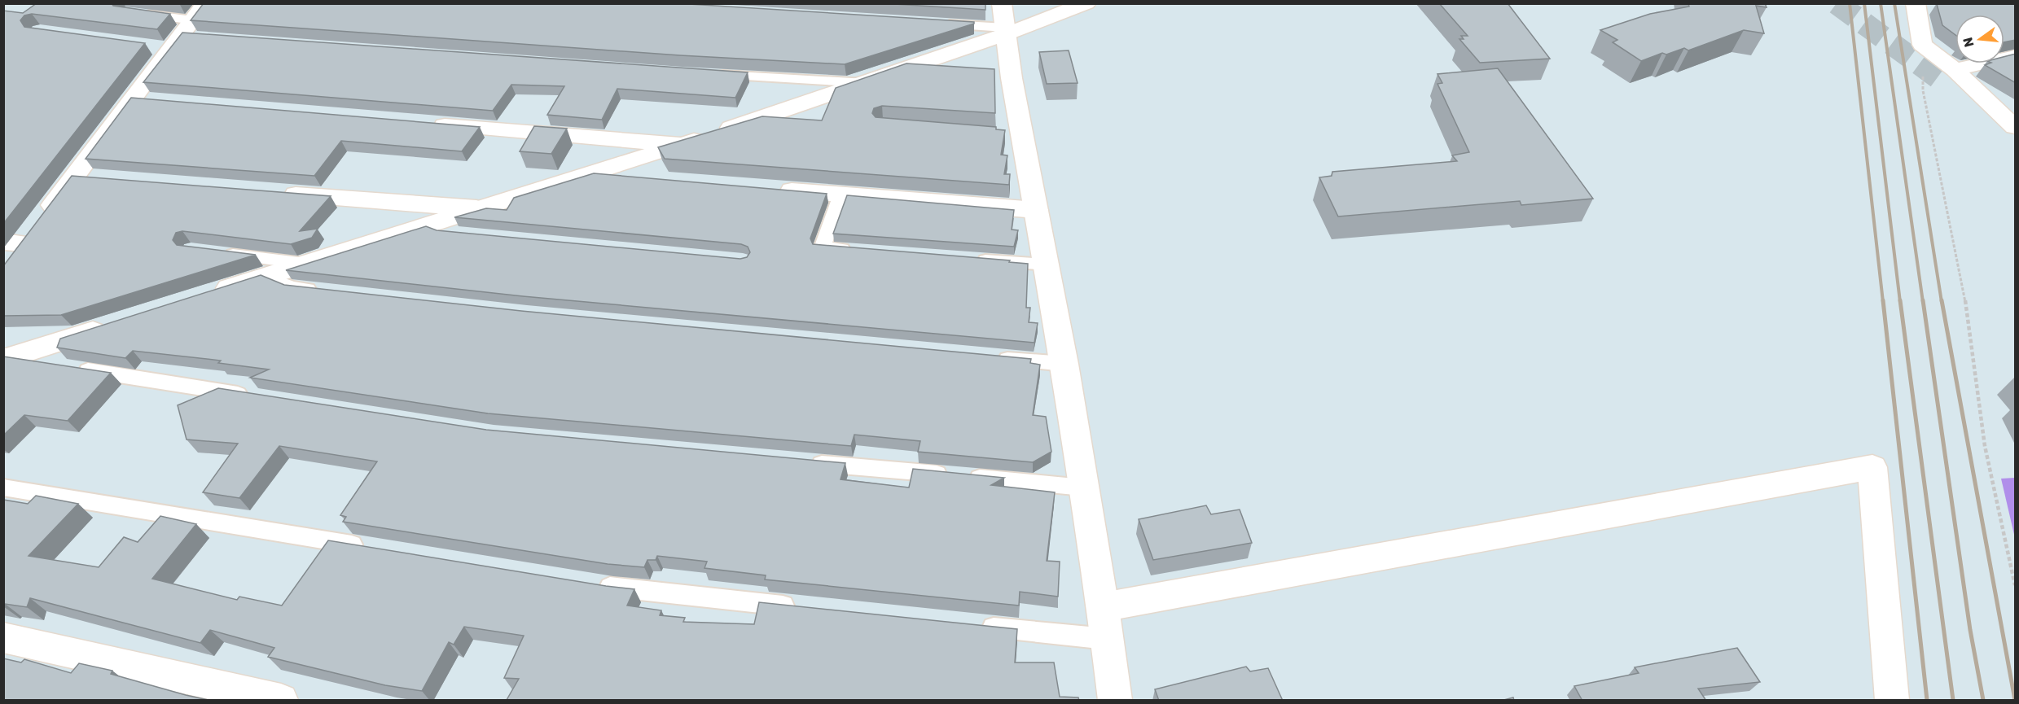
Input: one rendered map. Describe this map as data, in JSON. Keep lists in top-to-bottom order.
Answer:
{
  "north": "left"
}
